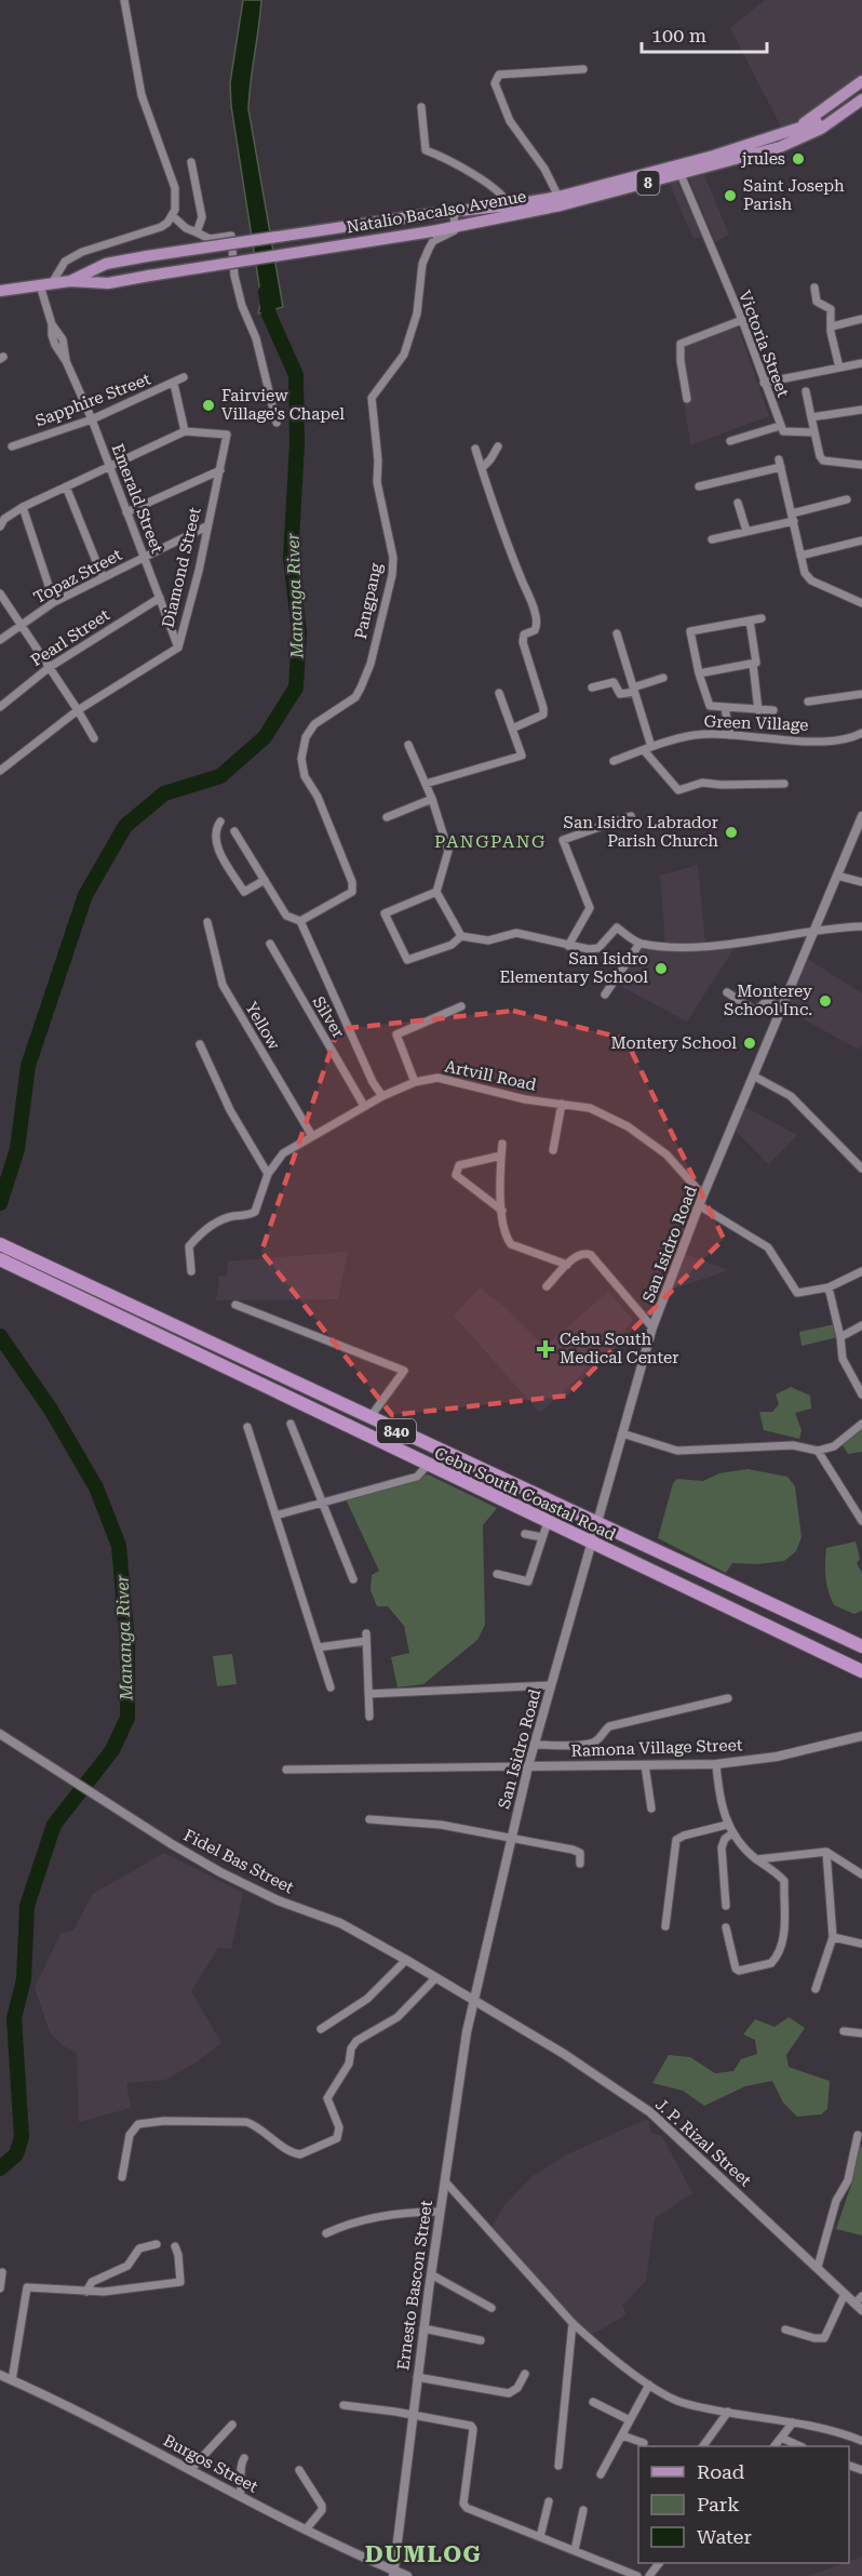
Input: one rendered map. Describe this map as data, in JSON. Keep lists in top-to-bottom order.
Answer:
{
  "streets": {
    "highway": ["840", "Cebu South Coastal Road"],
    "main road": ["8", "Natalio Bacalso Avenue"],
    "street": [
      "Victoria Street",
      "Sapphire Street",
      "Emerald Street",
      "Diamond Street",
      "Topaz Street",
      "Pangpang",
      "Pearl Street",
      "Green Village",
      "Silver",
      "Yellow",
      "Artvill Road",
      "San Isidro Road",
      "Ramona Village Street",
      "Fidel Bas Street",
      "J. P. Rizal Street",
      "Ernesto Bascon Street",
      "Burgos Street"
    ]
  },
  "crossings": [
    ["Natalio Bacalso Avenue", "Victoria Street"],
    ["Natalio Bacalso Avenue", "Emerald Street"],
    ["Natalio Bacalso Avenue", "Pangpang"],
    ["Sapphire Street", "Emerald Street"],
    ["Emerald Street", "Diamond Street"],
    ["Emerald Street", "Topaz Street"],
    ["Emerald Street", "Pearl Street"],
    ["Diamond Street", "Topaz Street"],
    ["Silver", "Artvill Road"],
    ["Yellow", "Artvill Road"],
    ["Artvill Road", "San Isidro Road"],
    ["San Isidro Road", "Cebu South Coastal Road"],
    ["San Isidro Road", "Ramona Village Street"],
    ["San Isidro Road", "Fidel Bas Street"],
    ["San Isidro Road", "J. P. Rizal Street"],
    ["San Isidro Road", "Ernesto Bascon Street"],
    ["Fidel Bas Street", "J. P. Rizal Street"],
    ["Fidel Bas Street", "Ernesto Bascon Street"],
    ["J. P. Rizal Street", "Ernesto Bascon Street"],
    ["Ernesto Bascon Street", "Burgos Street"]
  ],
  "districts": ["PANGPANG", "DUMLOG"],
  "water": ["Mananga River"],
  "places": {
    "other": [
      "jrules",
      "Saint Joseph Parish",
      "Fairview Village's Chapel",
      "San Isidro Labrador Parish Church",
      "San Isidro Elementary School",
      "Monterey School Inc.",
      "Montery School"
    ],
    "health": ["Cebu South Medical Center"]
  },
  "legend": ["Road", "Park", "Water"],
  "scale_bar": "100 m"
}
